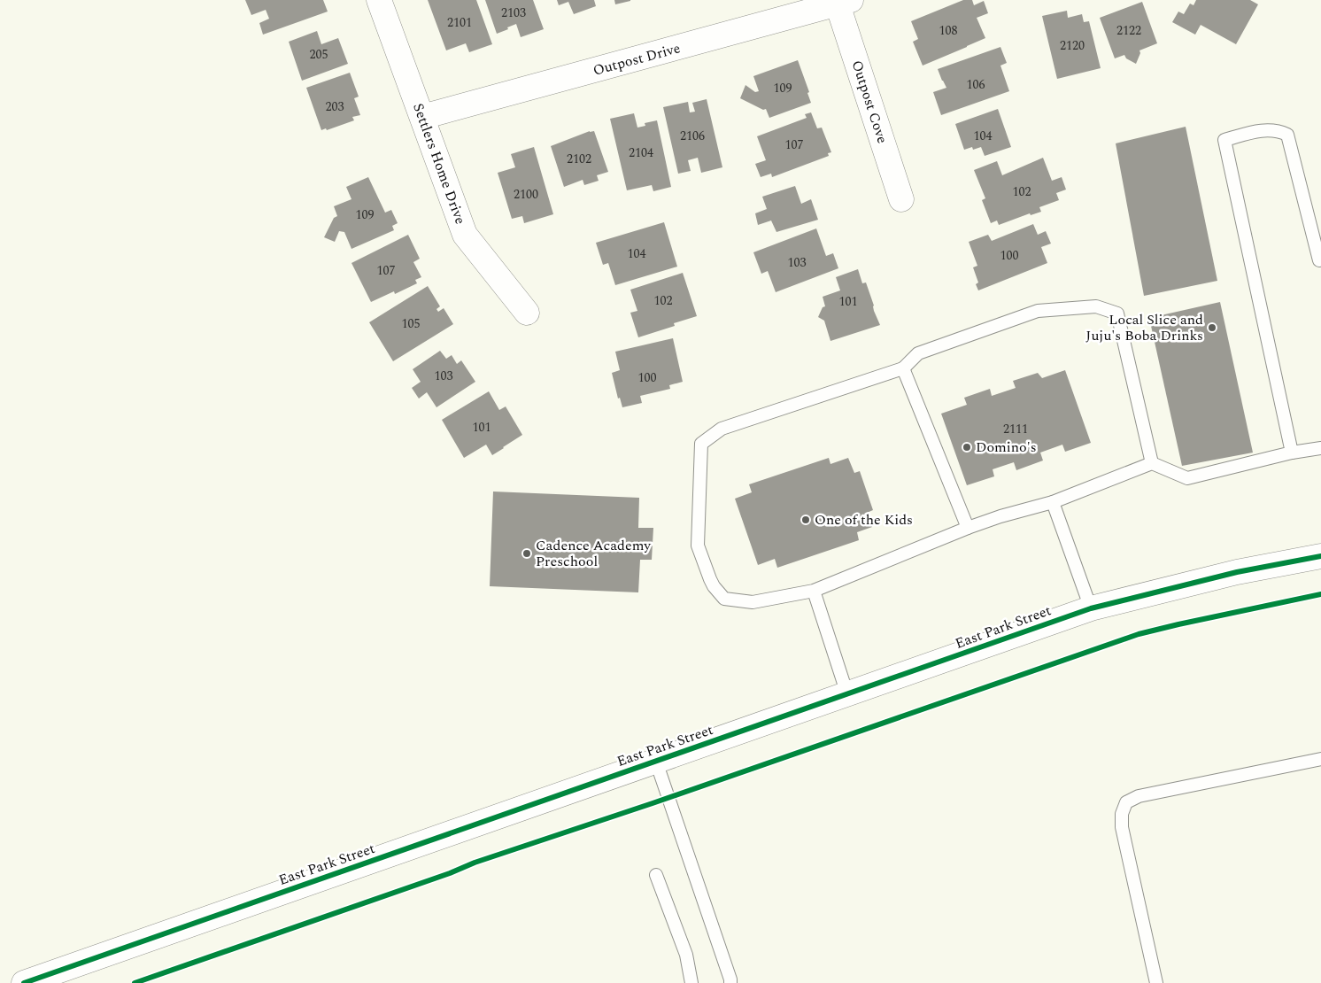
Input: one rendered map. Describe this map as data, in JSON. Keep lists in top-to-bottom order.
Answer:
{
  "streets": {
    "street": [
      "Outpost Drive",
      "Outpost Cove",
      "Settlers Home Drive",
      "East Park Street"
    ]
  },
  "crossings": [
    ["Outpost Drive", "Outpost Cove"],
    ["Outpost Drive", "Settlers Home Drive"]
  ],
  "places": [
    "Local Slice and Juju's Boba Drinks",
    "Domino's",
    "One of the Kids",
    "Cadence Academy Preschool"
  ],
  "house_numbers": [
    "2103",
    "2101",
    "108",
    "2122",
    "2120",
    "205",
    "106",
    "109",
    "203",
    "2106",
    "104",
    "107",
    "2104",
    "2102",
    "102",
    "2100",
    "109",
    "104",
    "100",
    "103",
    "107",
    "102",
    "101",
    "105",
    "103",
    "100",
    "101",
    "2111"
  ]
}
